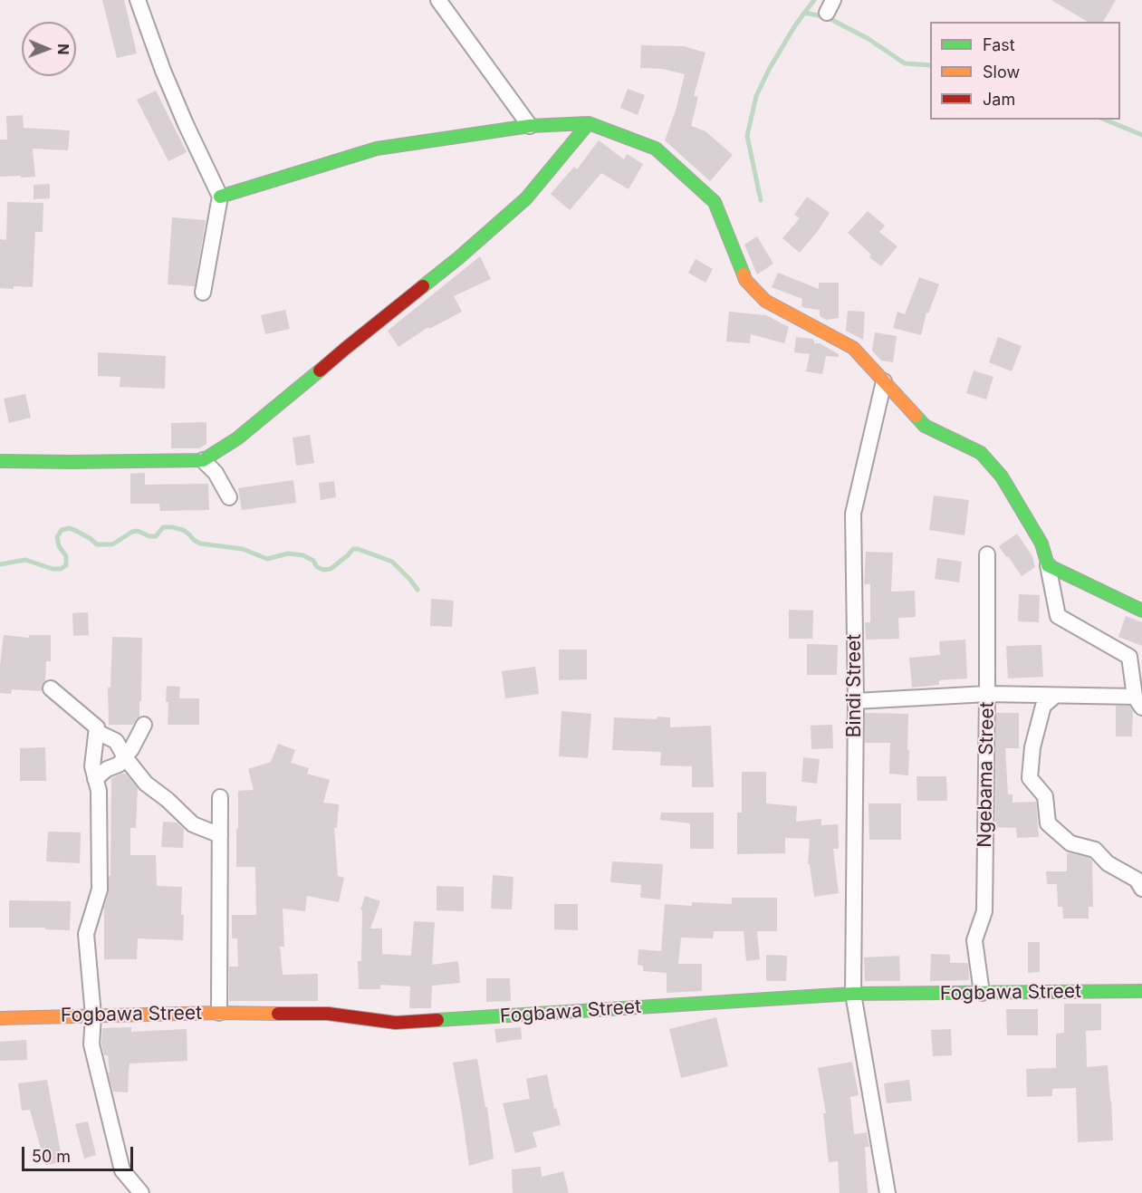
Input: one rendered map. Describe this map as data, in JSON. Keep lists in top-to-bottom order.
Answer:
{
  "streets": {
    "street": ["Bindi Street", "Ngebama Street", "Fogbawa Street"]
  },
  "crossings": [
    ["Bindi Street", "Fogbawa Street"],
    ["Ngebama Street", "Fogbawa Street"]
  ],
  "legend": ["Fast", "Slow", "Jam"],
  "scale_bar": "50 m",
  "north": "right"
}
